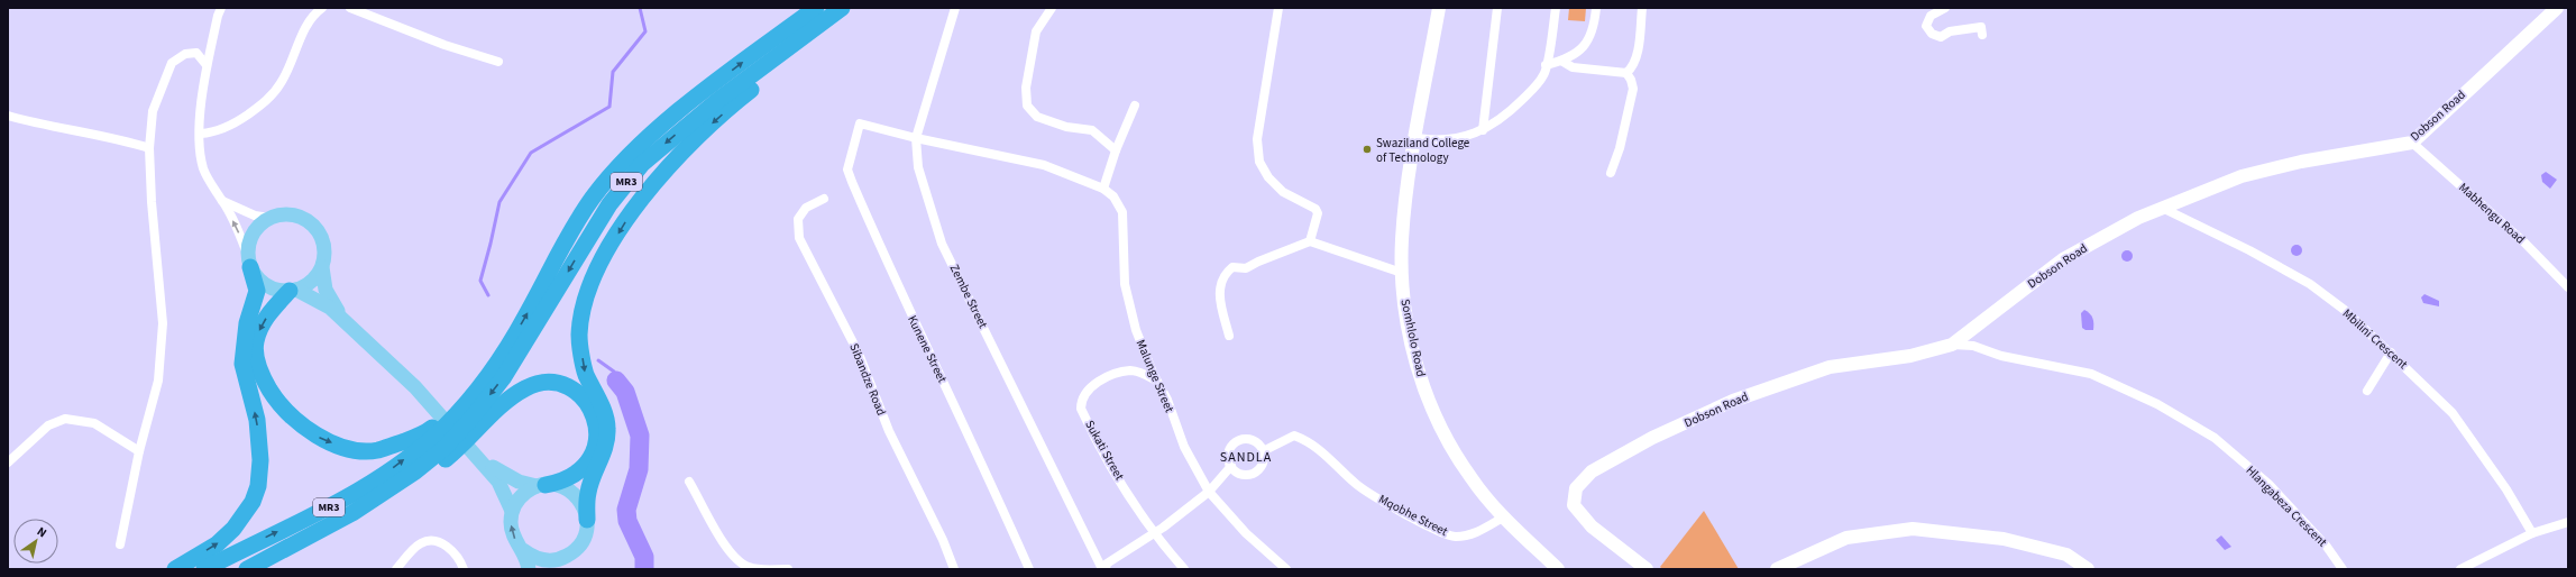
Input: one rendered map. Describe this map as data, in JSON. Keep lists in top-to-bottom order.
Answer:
{
  "streets": {
    "highway": ["MR3"],
    "street": [
      "Dobson Road",
      "Mabhengu Road",
      "Zembe Street",
      "Somhlolo Road",
      "Mbilini Crescent",
      "Kunene Street",
      "Malunge Street",
      "Sibandze Road",
      "Sukati Street",
      "Hlangabeza Crescent",
      "Mqobhe Street"
    ]
  },
  "crossings": [
    ["Dobson Road", "Mabhengu Road"],
    ["Dobson Road", "Mbilini Crescent"],
    ["Dobson Road", "Hlangabeza Crescent"],
    ["Zembe Street", "Malunge Street"],
    ["Somhlolo Road", "Mqobhe Street"],
    ["Kunene Street", "Malunge Street"],
    ["Malunge Street", "Sukati Street"]
  ],
  "districts": ["SANDLA"],
  "places": ["Swaziland College of Technology"],
  "north": "top right"
}
